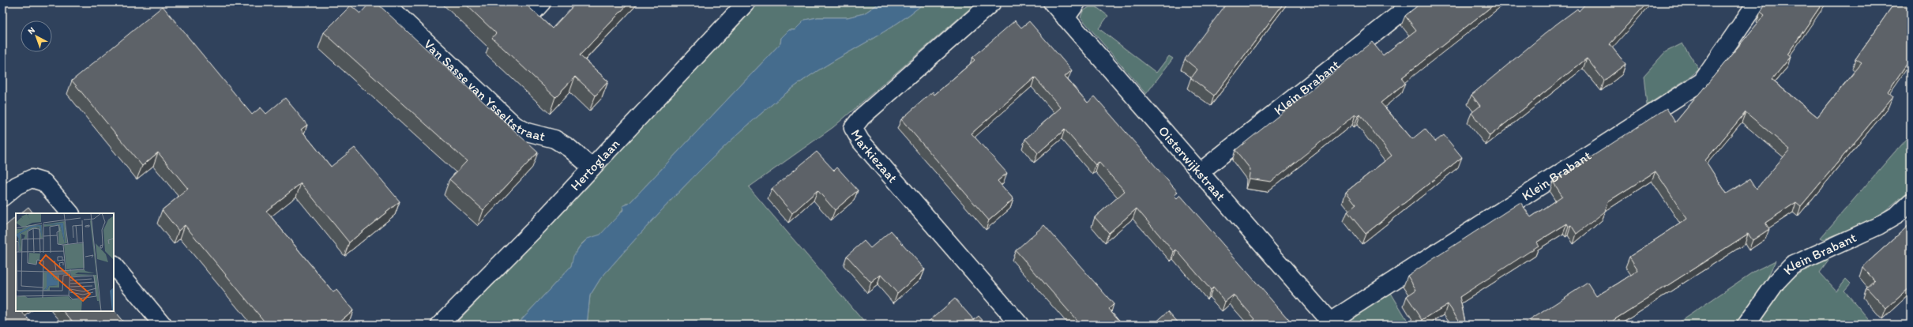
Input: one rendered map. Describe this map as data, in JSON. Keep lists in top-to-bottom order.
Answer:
{
  "streets": {
    "street": [
      "Klein Brabant",
      "Van Sasse van Ysseltstraat",
      "Markiezaat",
      "Oisterwijkstraat",
      "Hertoglaan"
    ]
  },
  "crossings": [
    ["Klein Brabant", "Oisterwijkstraat"],
    ["Van Sasse van Ysseltstraat", "Hertoglaan"]
  ],
  "north": "top left"
}
